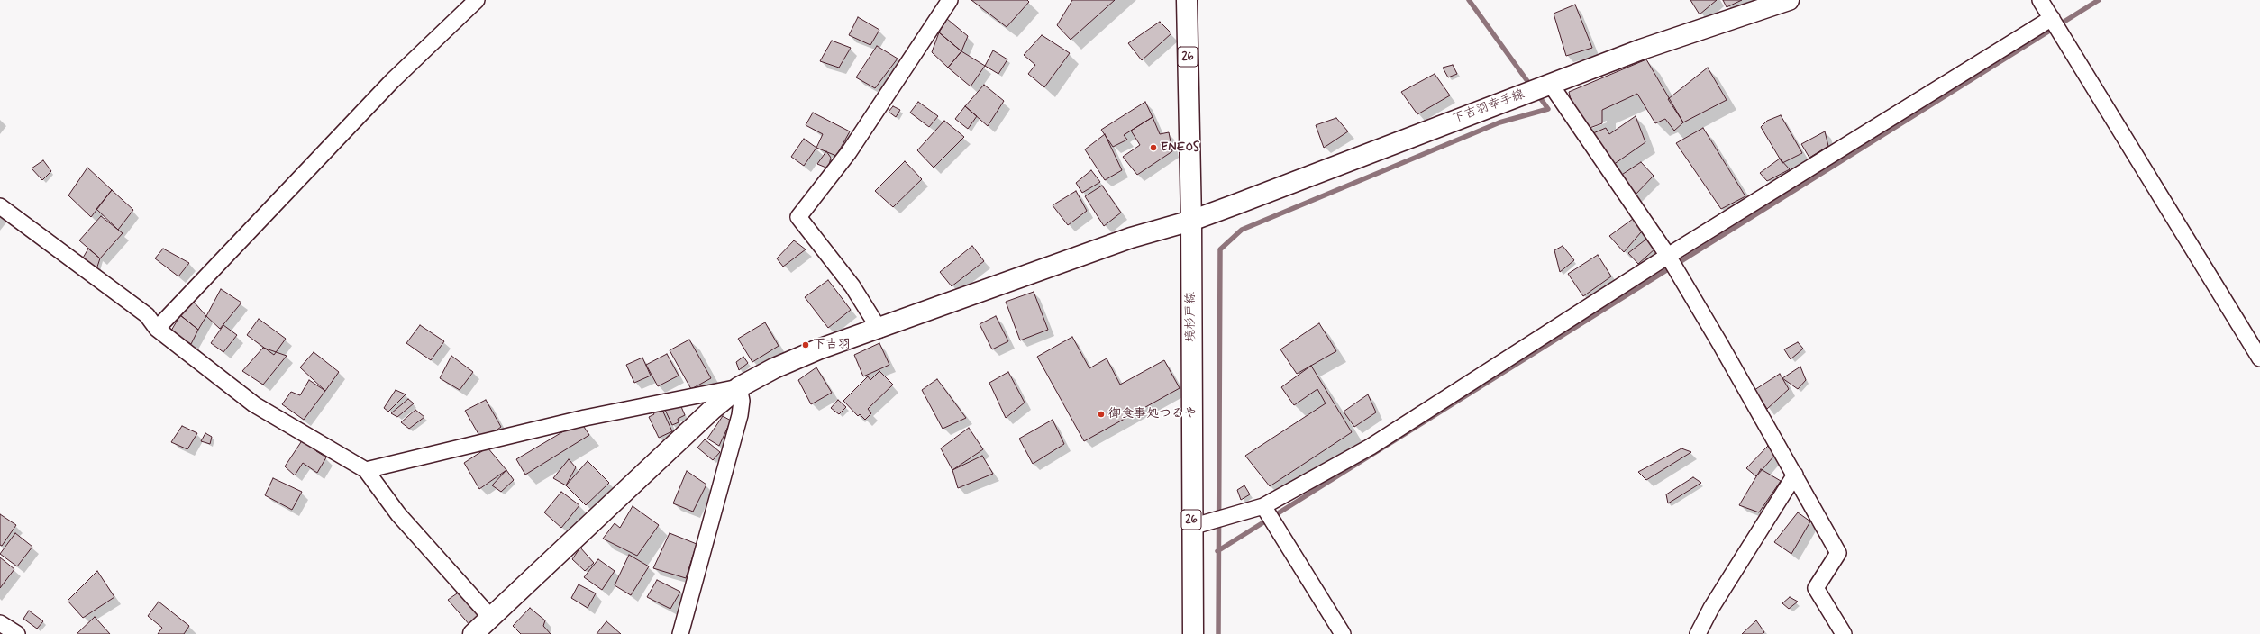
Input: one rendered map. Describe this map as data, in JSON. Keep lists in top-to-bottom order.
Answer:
{
  "streets": {
    "main road": ["26", "下吉羽幸手線", "境杉戸線"]
  },
  "crossings": [
    ["下吉羽幸手線", "境杉戸線"]
  ],
  "places": ["ENEOS", "下吉羽", "御食事処つるや"]
}
